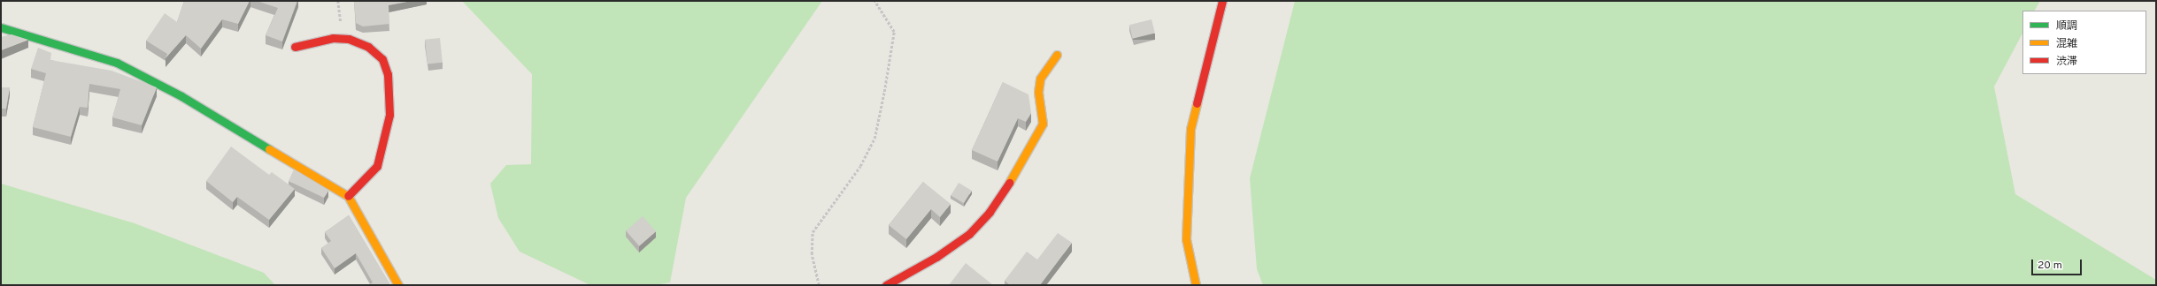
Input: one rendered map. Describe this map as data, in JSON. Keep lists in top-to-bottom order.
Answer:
{
  "legend": ["順調", "混雑", "渋滞"],
  "scale_bar": "20 m"
}
